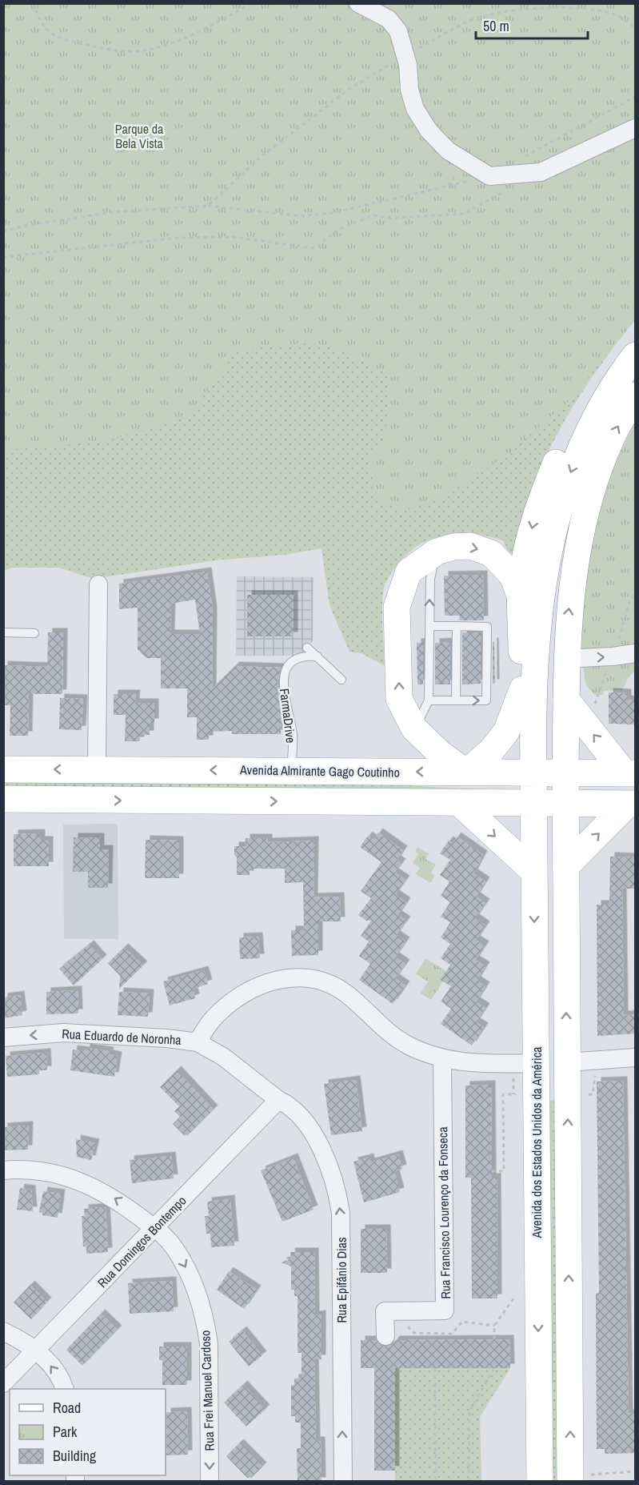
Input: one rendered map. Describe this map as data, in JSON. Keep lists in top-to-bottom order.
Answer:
{
  "streets": {
    "main road": ["Avenida Almirante Gago Coutinho", "Avenida dos Estados Unidos da América"],
    "street": [
      "Rua Eduardo de Noronha",
      "Rua Francisco Lourenço da Fonseca",
      "Rua Domingos Bontempo",
      "Rua Epifânio Dias",
      "Rua Frei Manuel Cardoso"
    ],
    "lane": ["FarmaDrive"]
  },
  "crossings": [
    ["FarmaDrive", "Avenida Almirante Gago Coutinho"],
    ["Avenida Almirante Gago Coutinho", "Avenida dos Estados Unidos da América"],
    ["Rua Eduardo de Noronha", "Rua Domingos Bontempo"],
    ["Rua Eduardo de Noronha", "Rua Epifânio Dias"],
    ["Rua Domingos Bontempo", "Rua Epifânio Dias"],
    ["Rua Domingos Bontempo", "Rua Frei Manuel Cardoso"]
  ],
  "one_way": ["Rua Eduardo de Noronha", "Rua Epifânio Dias"],
  "parks": ["Parque da Bela Vista"],
  "legend": ["Road", "Park", "Building"],
  "scale_bar": "50 m"
}
